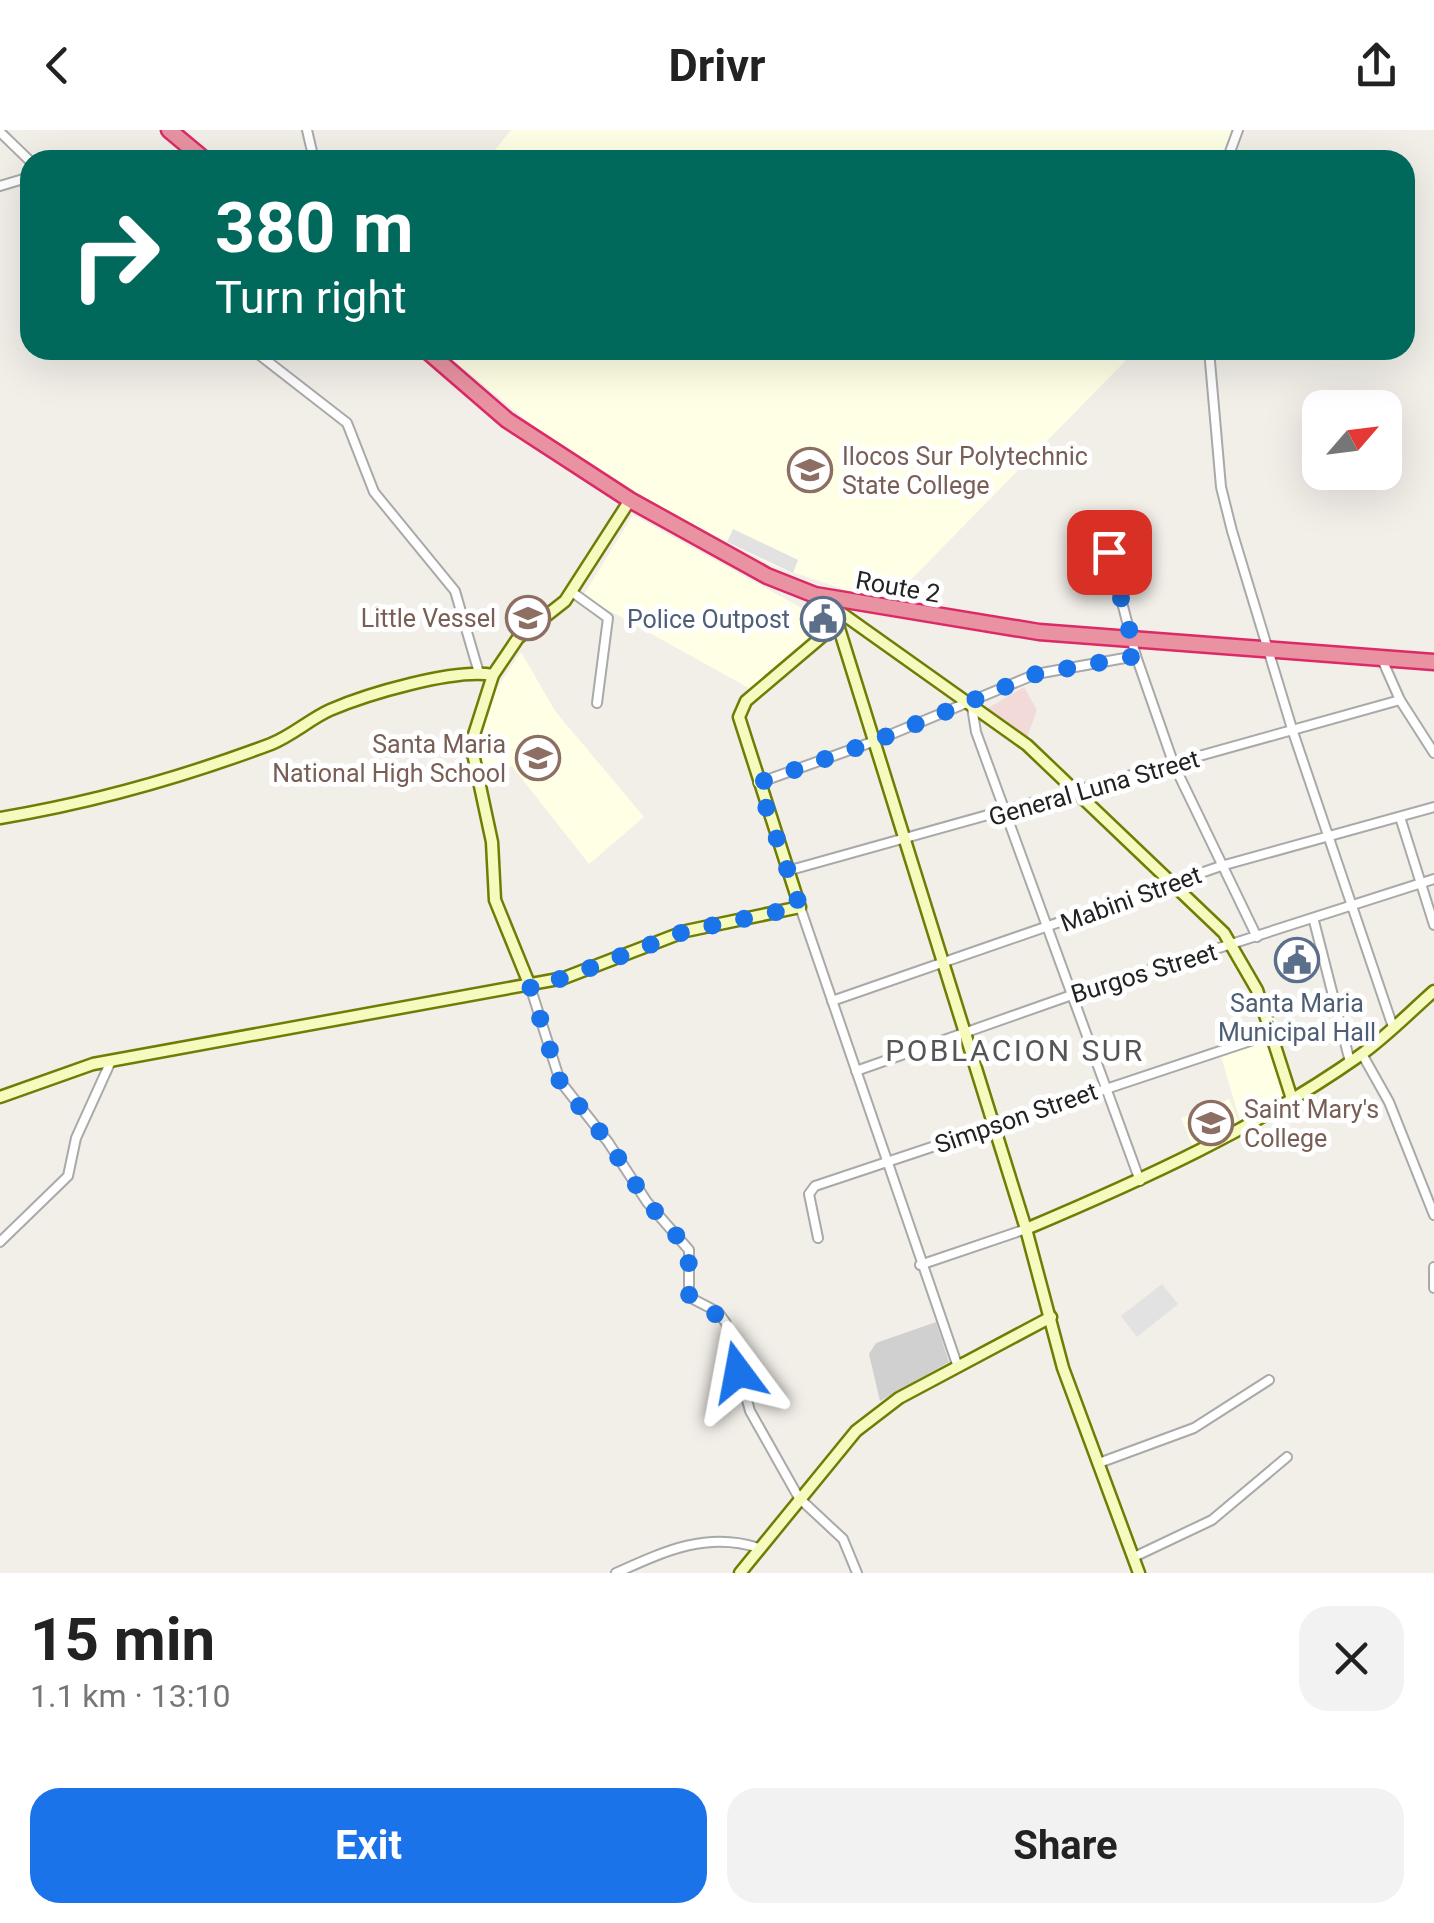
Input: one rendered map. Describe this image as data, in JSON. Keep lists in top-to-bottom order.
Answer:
{
  "streets": {
    "highway": ["Route 2"],
    "street": [
      "General Luna Street",
      "Mabini Street",
      "Burgos Street",
      "Simpson Street"
    ]
  },
  "districts": ["POBLACION SUR"],
  "places": {
    "school or university": [
      "Ilocos Sur Polytechnic State College",
      "Little Vessel",
      "Santa Maria National High School",
      "Saint Mary's College"
    ],
    "public building": ["Police Outpost", "Santa Maria Municipal Hall"]
  },
  "north": "top right",
  "page": {
    "header": "Drivr",
    "turn": ["380 m", "Turn right"],
    "heading": ["15 min", "1.1 km · 13:10"],
    "buttons": ["Exit", "Share"]
  }
}
